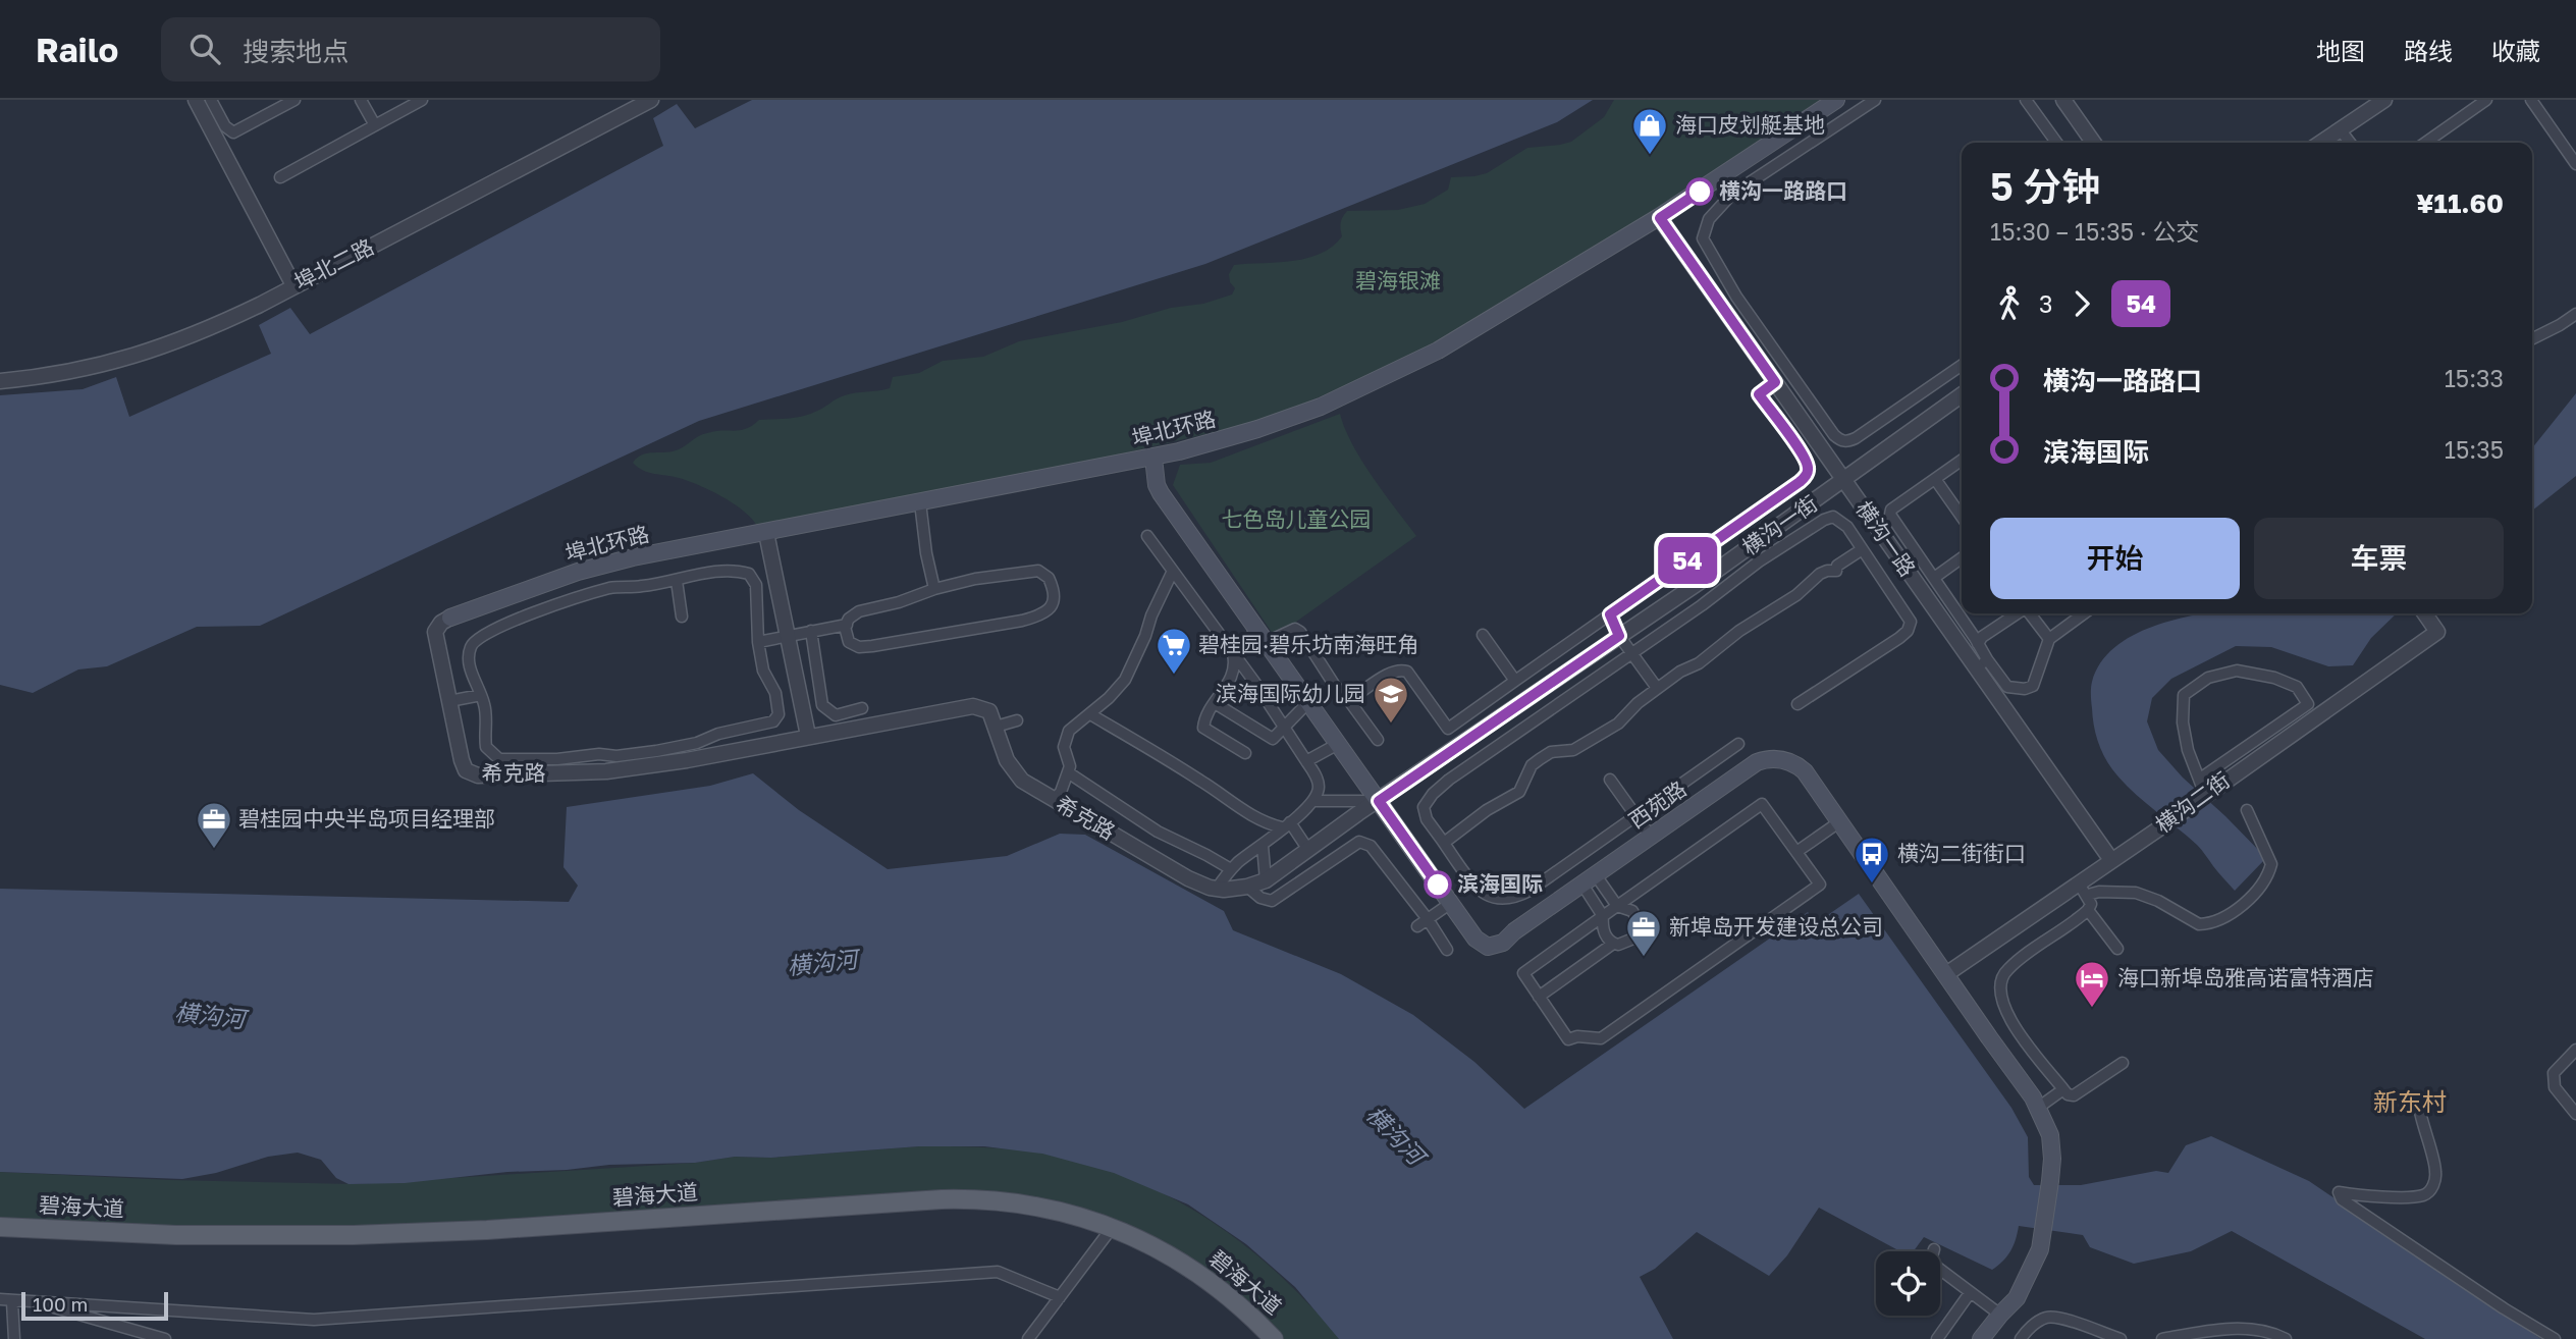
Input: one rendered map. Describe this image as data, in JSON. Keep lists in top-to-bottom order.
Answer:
{
  "streets": {
    "main road": ["埠北环路", "西苑路", "碧海大道"],
    "street": [
      "埠北二路",
      "横沟一街",
      "横沟一路",
      "希克路",
      "横沟二街"
    ]
  },
  "crossings": [
    ["埠北环路", "横沟一路"],
    ["埠北环路", "希克路"],
    ["埠北环路", "西苑路"],
    ["横沟一街", "横沟一路"],
    ["横沟一街", "希克路"],
    ["横沟一街", "西苑路"],
    ["横沟一路", "横沟二街"],
    ["希克路", "西苑路"],
    ["横沟二街", "西苑路"]
  ],
  "districts": ["新东村"],
  "water": ["横沟河"],
  "parks": ["碧海银滩", "七色岛儿童公园"],
  "places": {
    "shop": ["海口皮划艇基地"],
    "other": ["横沟一路路口", "滨海国际"],
    "supermarket": ["碧桂园·碧乐坊南海旺角"],
    "school or university": ["滨海国际幼儿园"],
    "office": ["碧桂园中央半岛项目经理部", "新埠岛开发建设总公司"],
    "bus stop": ["横沟二街街口"],
    "hotel": ["海口新埠岛雅高诺富特酒店"]
  },
  "lines": ["bus line 54"],
  "scale_bar": "100 m",
  "page": {
    "header": "Railo",
    "search": "搜索地点",
    "nav": ["地图", "路线", "收藏"],
    "on_map": "54",
    "heading": ["5 分钟", "15:30 – 15:35 · 公交", "¥11.60"],
    "legs": ["3", "54"],
    "list": [
      {
        "name": "横沟一路路口",
        "value": "15:33"
      },
      {
        "name": "滨海国际",
        "value": "15:35"
      }
    ],
    "buttons": ["开始", "车票"],
    "scale": "100 m"
  }
}
